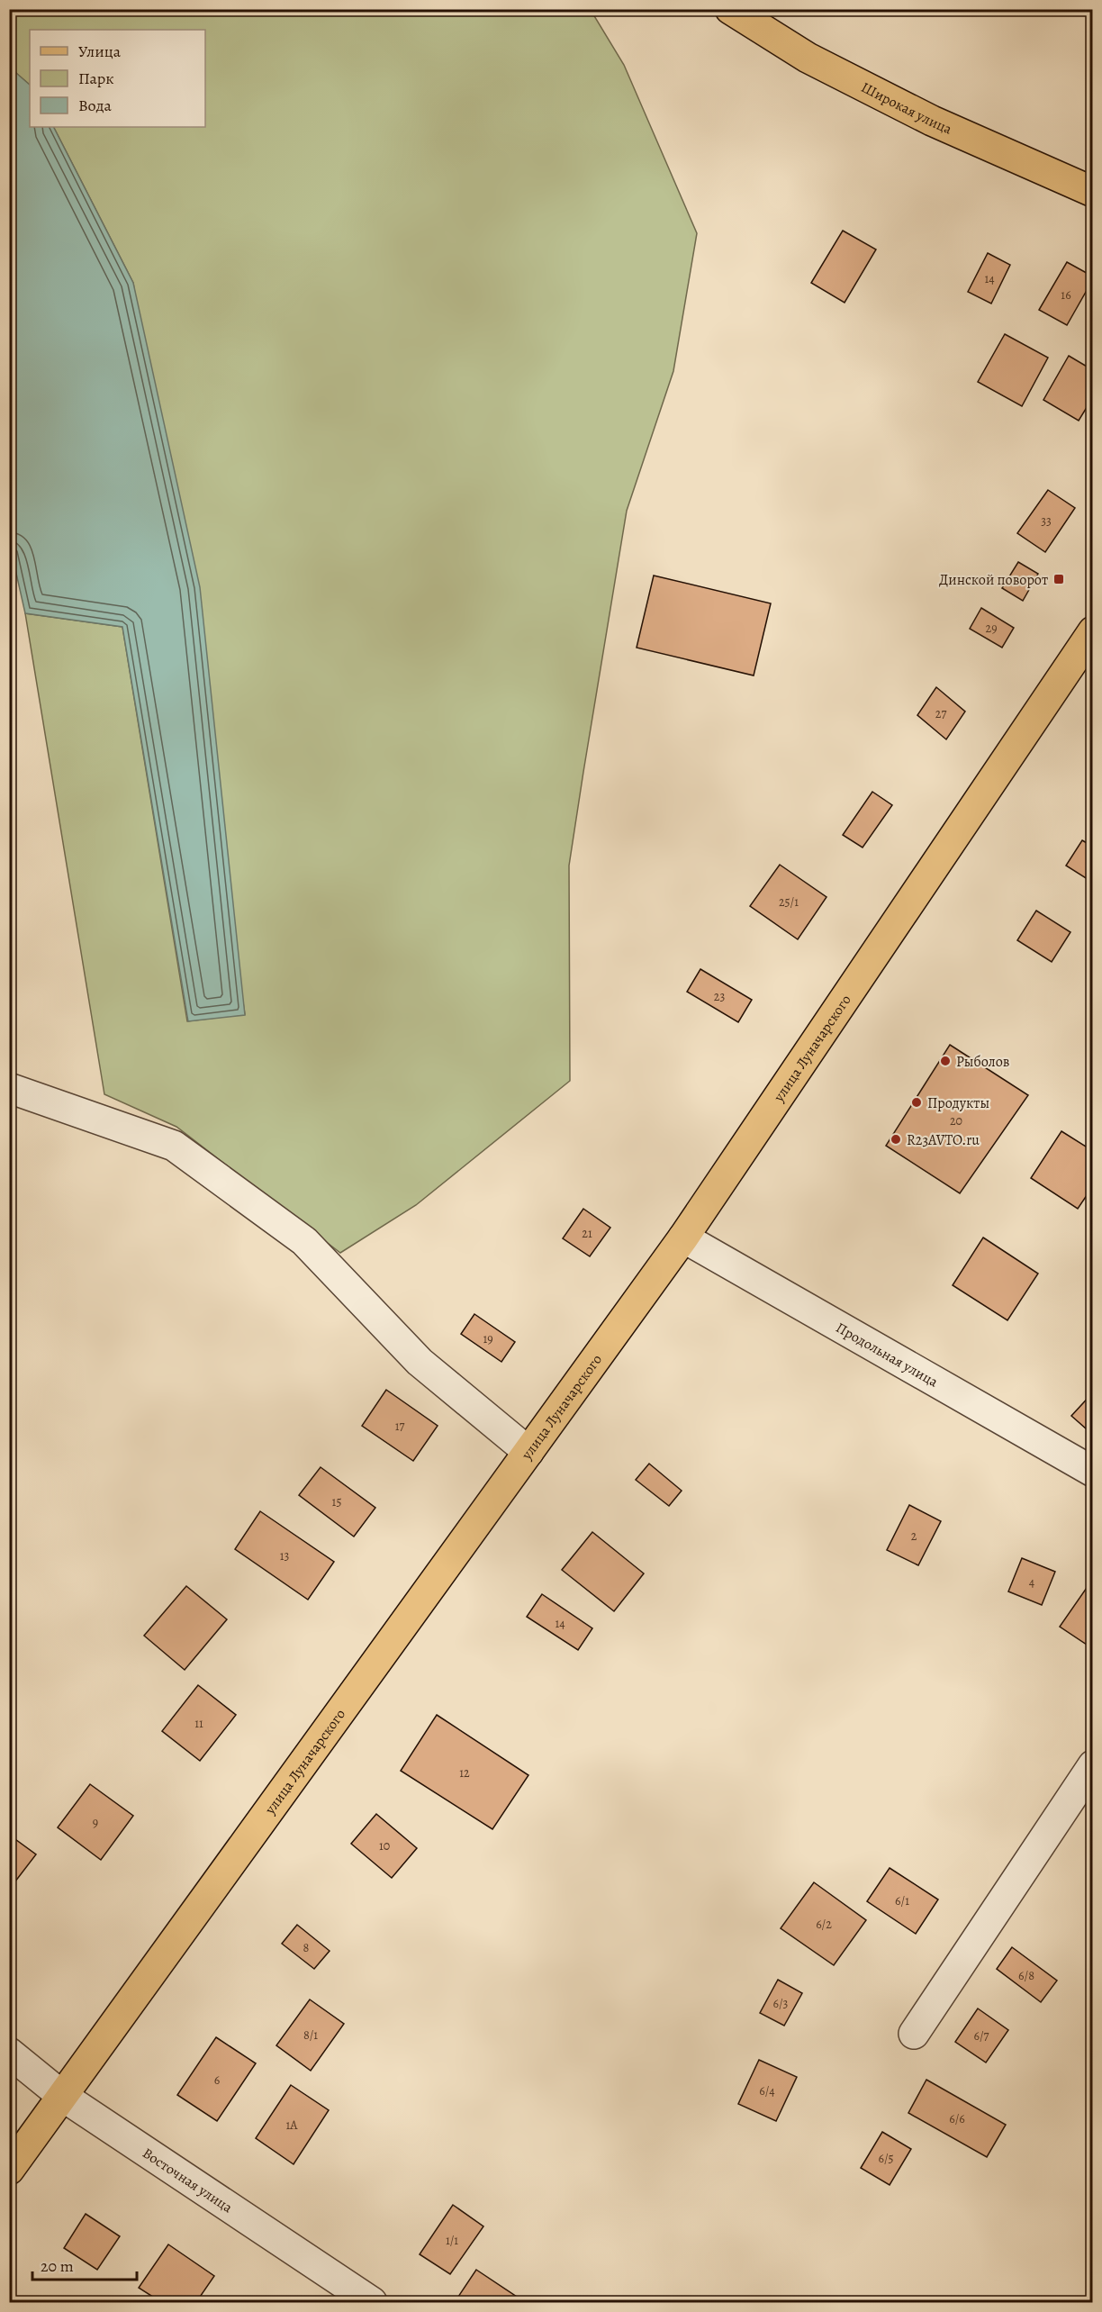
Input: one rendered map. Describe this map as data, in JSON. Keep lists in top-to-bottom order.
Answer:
{
  "streets": {
    "main road": ["Широкая улица", "улица Луначарского"],
    "street": ["Продольная улица", "Восточная улица"]
  },
  "crossings": [
    ["улица Луначарского", "Продольная улица"],
    ["улица Луначарского", "Восточная улица"]
  ],
  "places": {
    "transit": ["Динской поворот"],
    "other": ["Рыболов", "Продукты", "R23AVTO.ru"]
  },
  "house_numbers": [
    "14",
    "16",
    "33",
    "29",
    "27",
    "25/1",
    "23",
    "20",
    "21",
    "19",
    "17",
    "15",
    "2",
    "13",
    "4",
    "14",
    "11",
    "12",
    "9",
    "10",
    "6/1",
    "6/2",
    "8",
    "6/8",
    "6/3",
    "8/1",
    "6/7",
    "6",
    "6/4",
    "6/6",
    "1А",
    "6/5",
    "1/1"
  ],
  "legend": ["Улица", "Парк", "Вода"],
  "scale_bar": "20 m"
}
